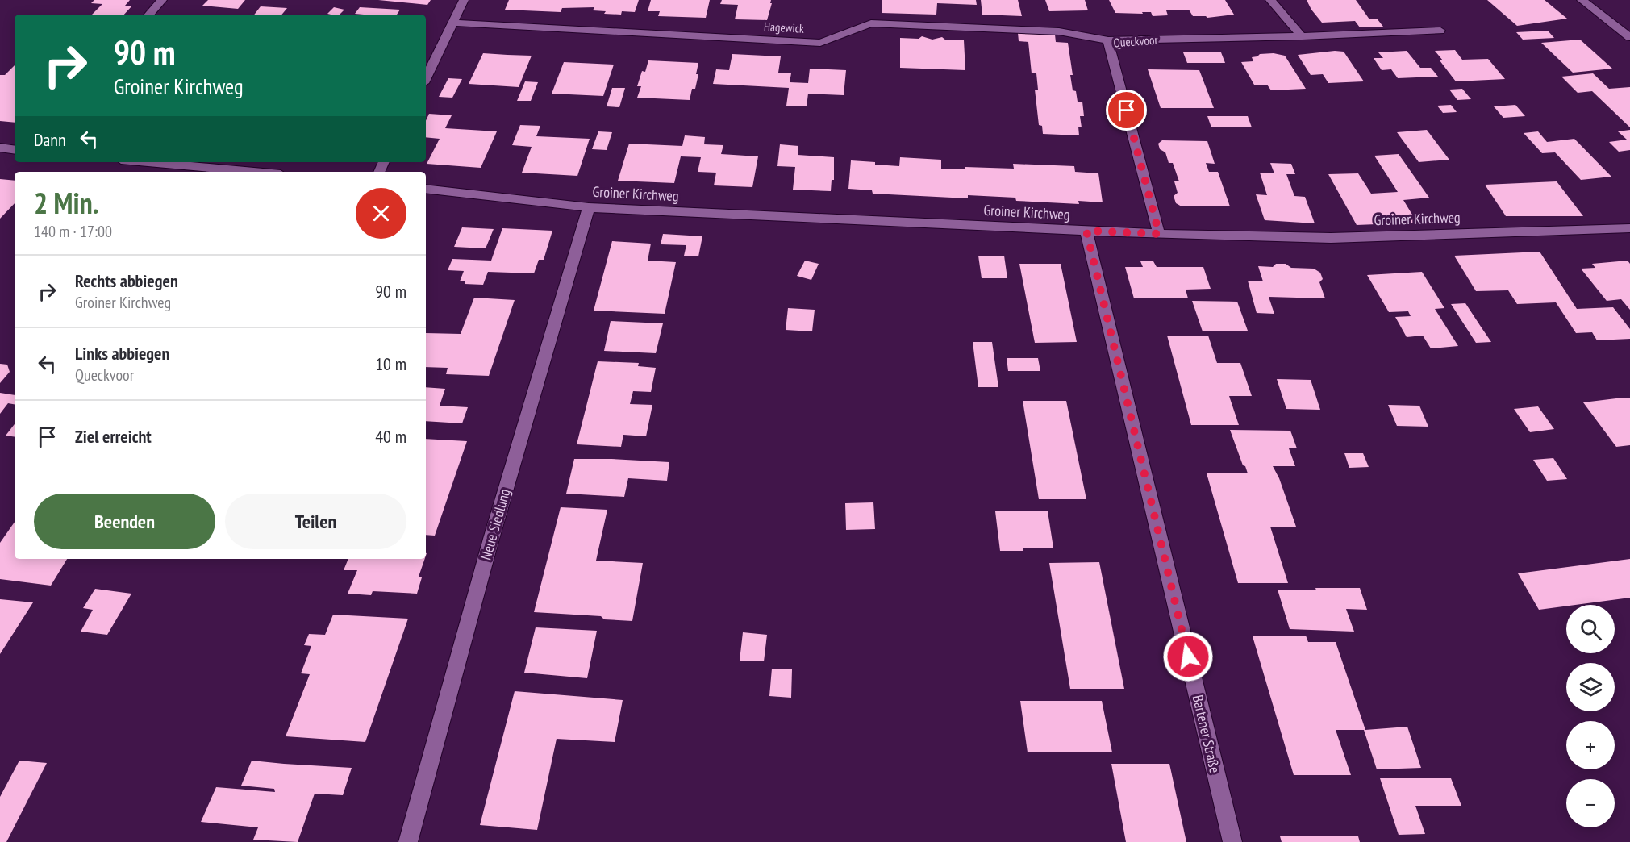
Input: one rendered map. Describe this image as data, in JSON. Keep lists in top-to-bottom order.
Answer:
{
  "streets": {
    "street": [
      "Hagewick",
      "Queckvoor",
      "Groiner Kirchweg",
      "Neue Siedlung",
      "Bartener Straße"
    ]
  },
  "crossings": [
    ["Hagewick", "Queckvoor"],
    ["Queckvoor", "Groiner Kirchweg"],
    ["Groiner Kirchweg", "Neue Siedlung"],
    ["Groiner Kirchweg", "Bartener Straße"]
  ],
  "page": {
    "turn": ["90 m", "Groiner Kirchweg"],
    "then": "Dann",
    "heading": ["2 Min.", "140 m · 17:00"],
    "list": [
      {
        "name": "Rechts abbiegen",
        "note": "Groiner Kirchweg",
        "value": "90 m"
      },
      {
        "name": "Links abbiegen",
        "note": "Queckvoor",
        "value": "10 m"
      },
      {
        "name": "Ziel erreicht",
        "value": "40 m"
      }
    ],
    "buttons": ["Beenden", "Teilen"],
    "map_buttons": ["+", "−"]
  }
}
